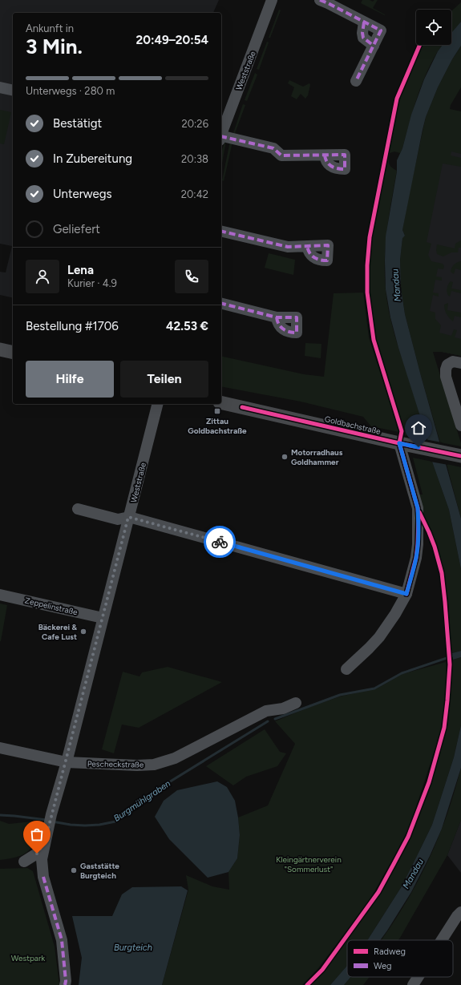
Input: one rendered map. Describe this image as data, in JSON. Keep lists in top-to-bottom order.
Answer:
{
  "streets": {
    "main road": ["Goldbachstraße"],
    "street": ["Weststraße", "Zeppelinstraße", "Pescheckstraße"]
  },
  "crossings": [
    ["Weststraße", "Zeppelinstraße"],
    ["Weststraße", "Pescheckstraße"]
  ],
  "water": ["Mandau", "Burgmühlgraben", "Burgteich"],
  "parks": ["Kleingärtnerverein \"Sommerlust\"", "Westpark"],
  "places": {
    "transit": ["Zittau Goldbachstraße"],
    "other": ["Motorradhaus Goldhammer", "Bäckerei & Cafe Lust", "Gaststätte Burgteich"]
  },
  "legend": ["Radweg", "Weg"],
  "page": {
    "heading": ["3 Min.", "Ankunft in", "20:49–20:54"],
    "panel": [
      "Lena",
      "Kurier · 4.9",
      "Bestellung #1706",
      "42.53 €"
    ],
    "bar": "Unterwegs · 280 m",
    "list": [
      ["Bestätigt", "20:26"],
      ["In Zubereitung", "20:38"],
      ["Unterwegs", "20:42"],
      "Geliefert"
    ],
    "buttons": ["Hilfe", "Teilen"]
  }
}
